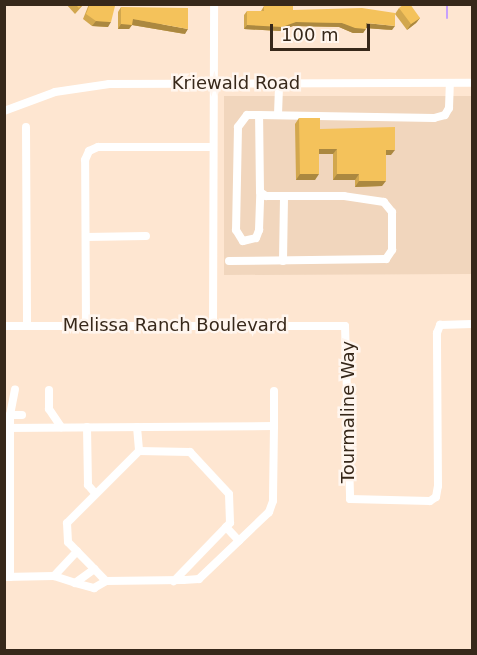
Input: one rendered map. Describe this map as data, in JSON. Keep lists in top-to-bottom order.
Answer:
{
  "streets": {
    "street": ["Kriewald Road", "Melissa Ranch Boulevard", "Tourmaline Way"]
  },
  "crossings": [
    ["Melissa Ranch Boulevard", "Tourmaline Way"]
  ],
  "scale_bar": "100 m"
}
